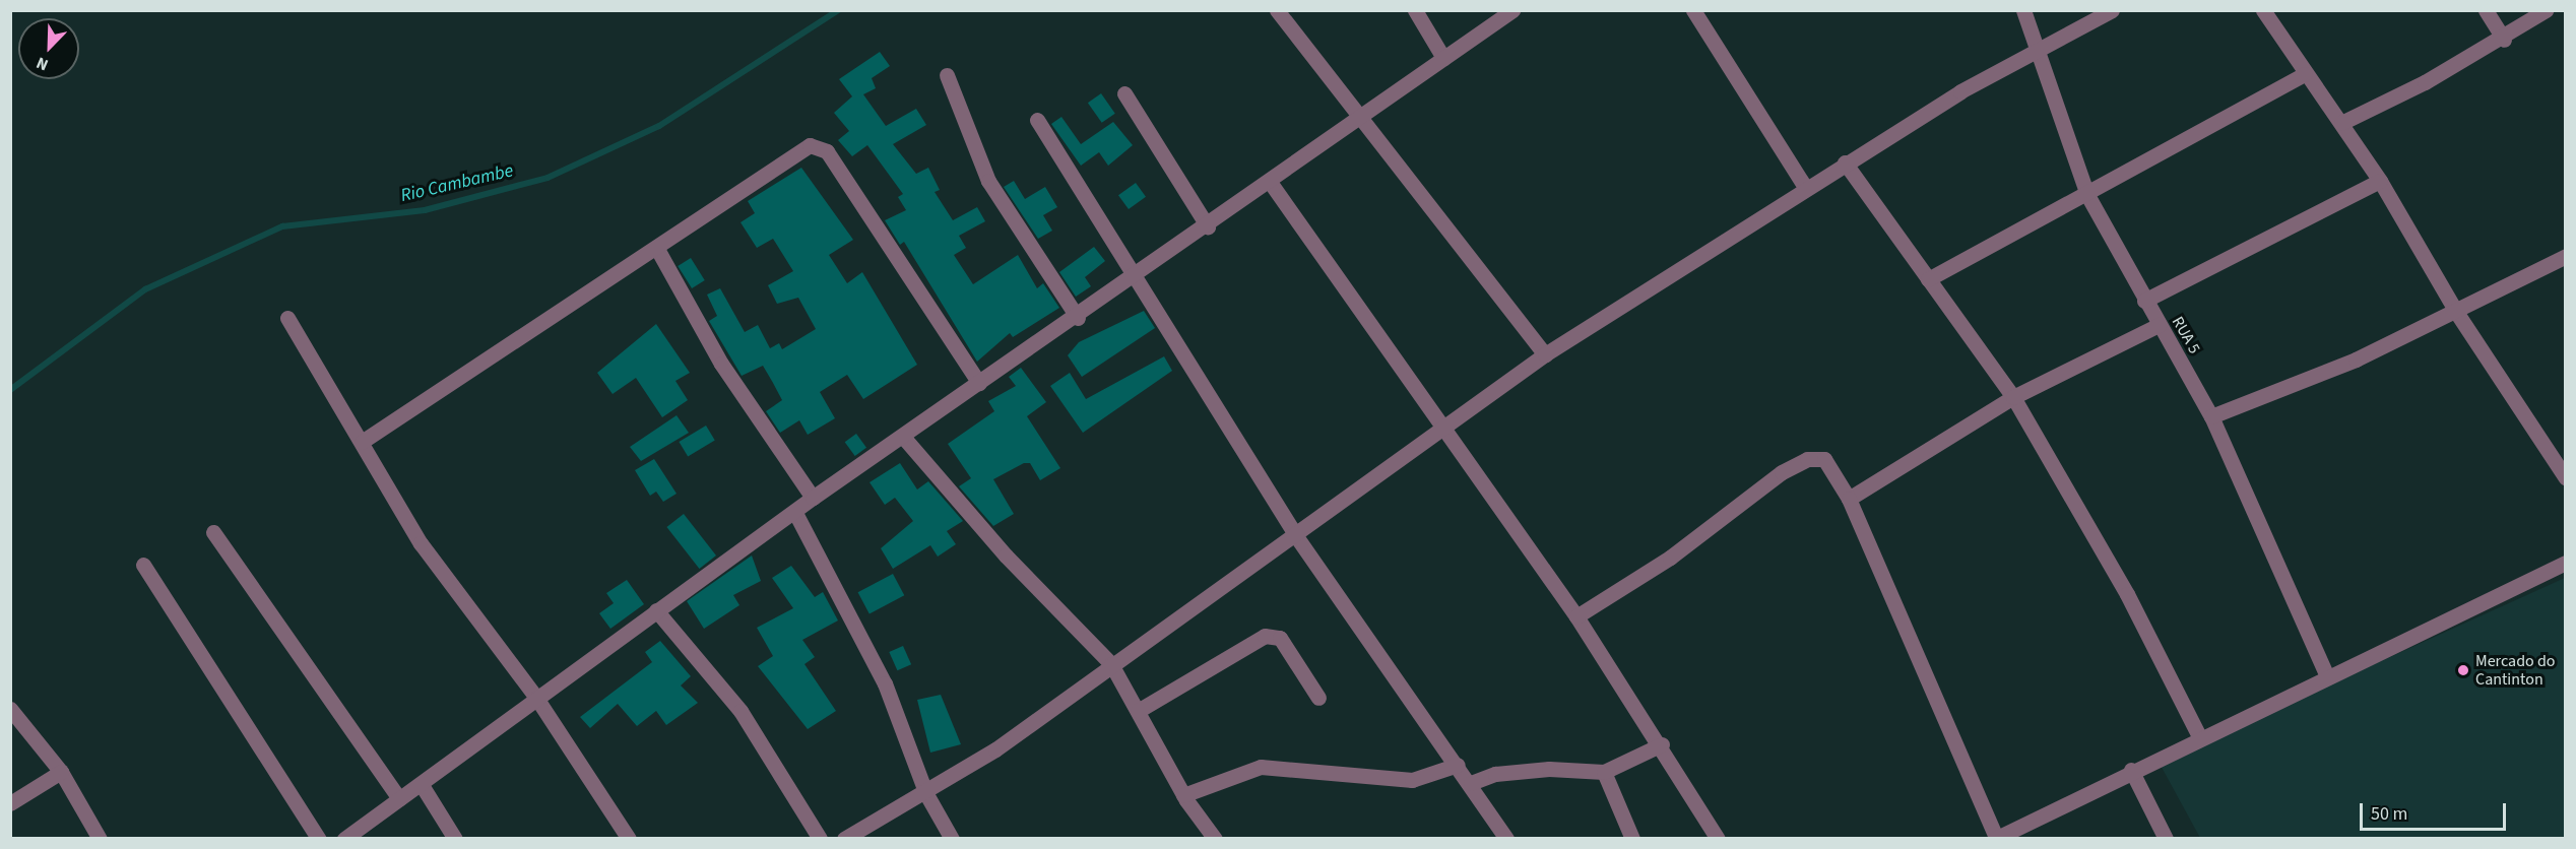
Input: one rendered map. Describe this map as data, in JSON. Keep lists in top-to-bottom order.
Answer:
{
  "streets": {
    "street": ["RUA 5"]
  },
  "water": ["Rio Cambambe"],
  "places": ["Mercado do Cantinton"],
  "scale_bar": "50 m",
  "north": "bottom left"
}
